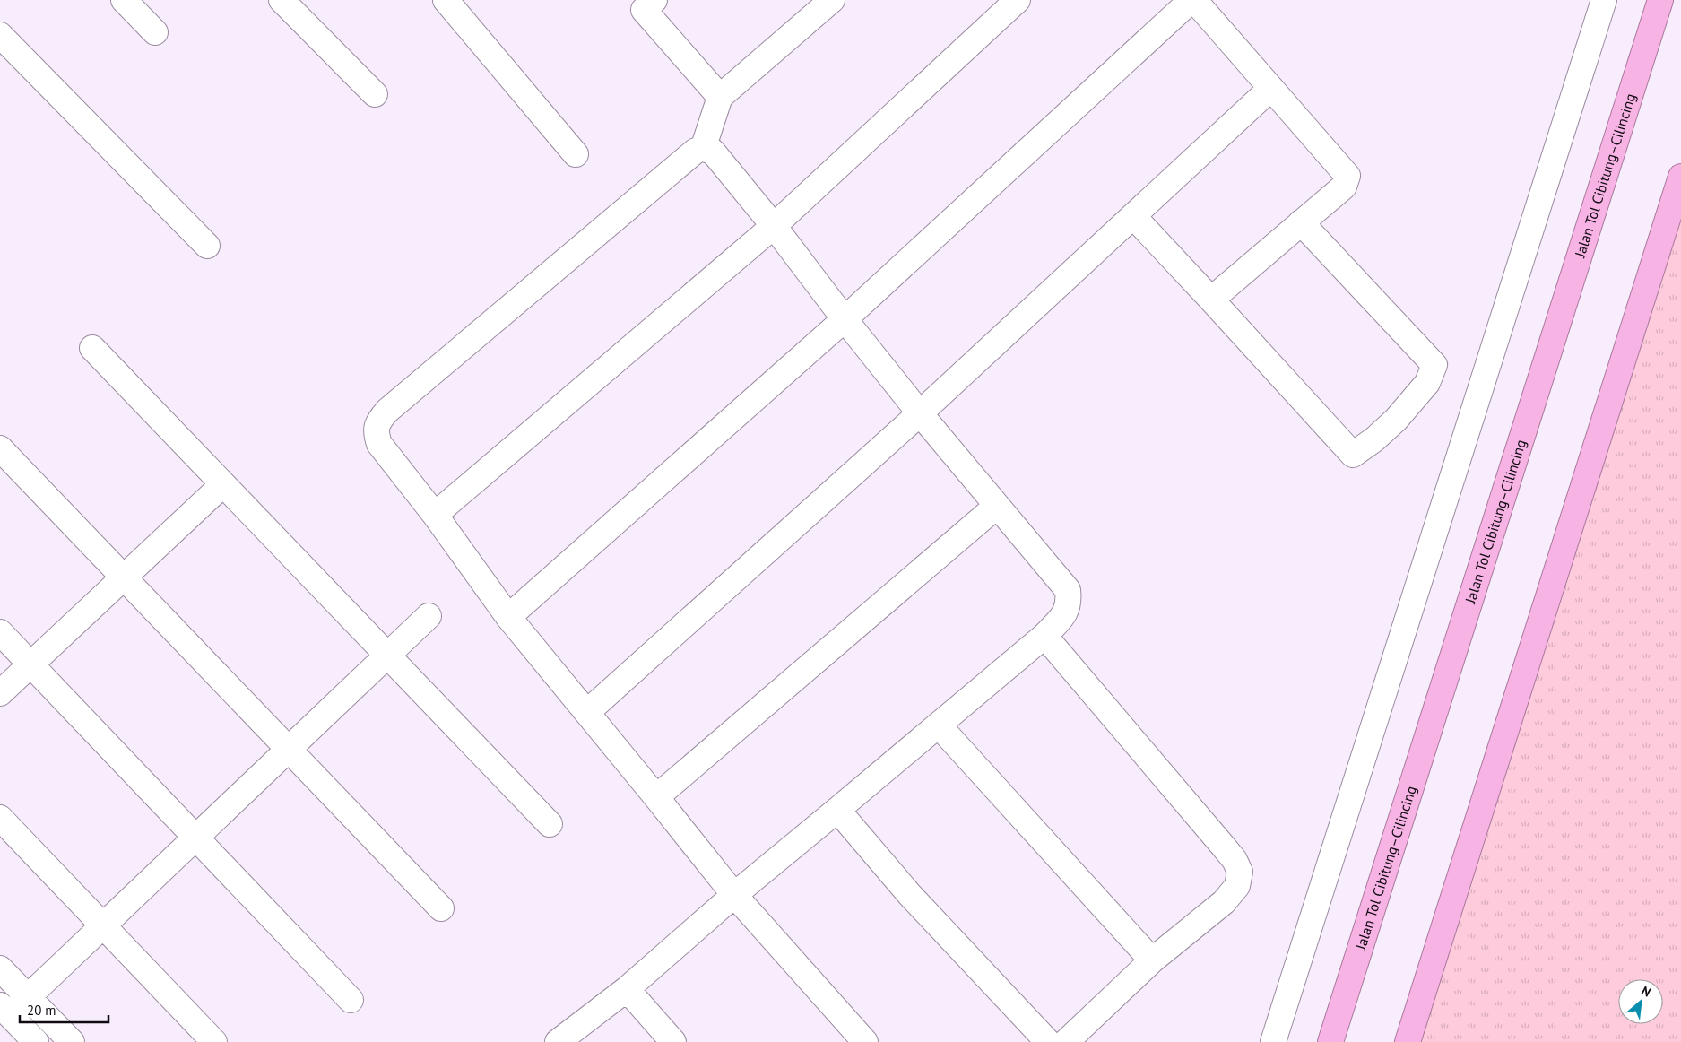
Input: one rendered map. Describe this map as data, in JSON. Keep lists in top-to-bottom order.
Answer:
{
  "streets": {
    "highway": ["Jalan Tol Cibitung–Cilincing"]
  },
  "scale_bar": "20 m",
  "north": "top right"
}
